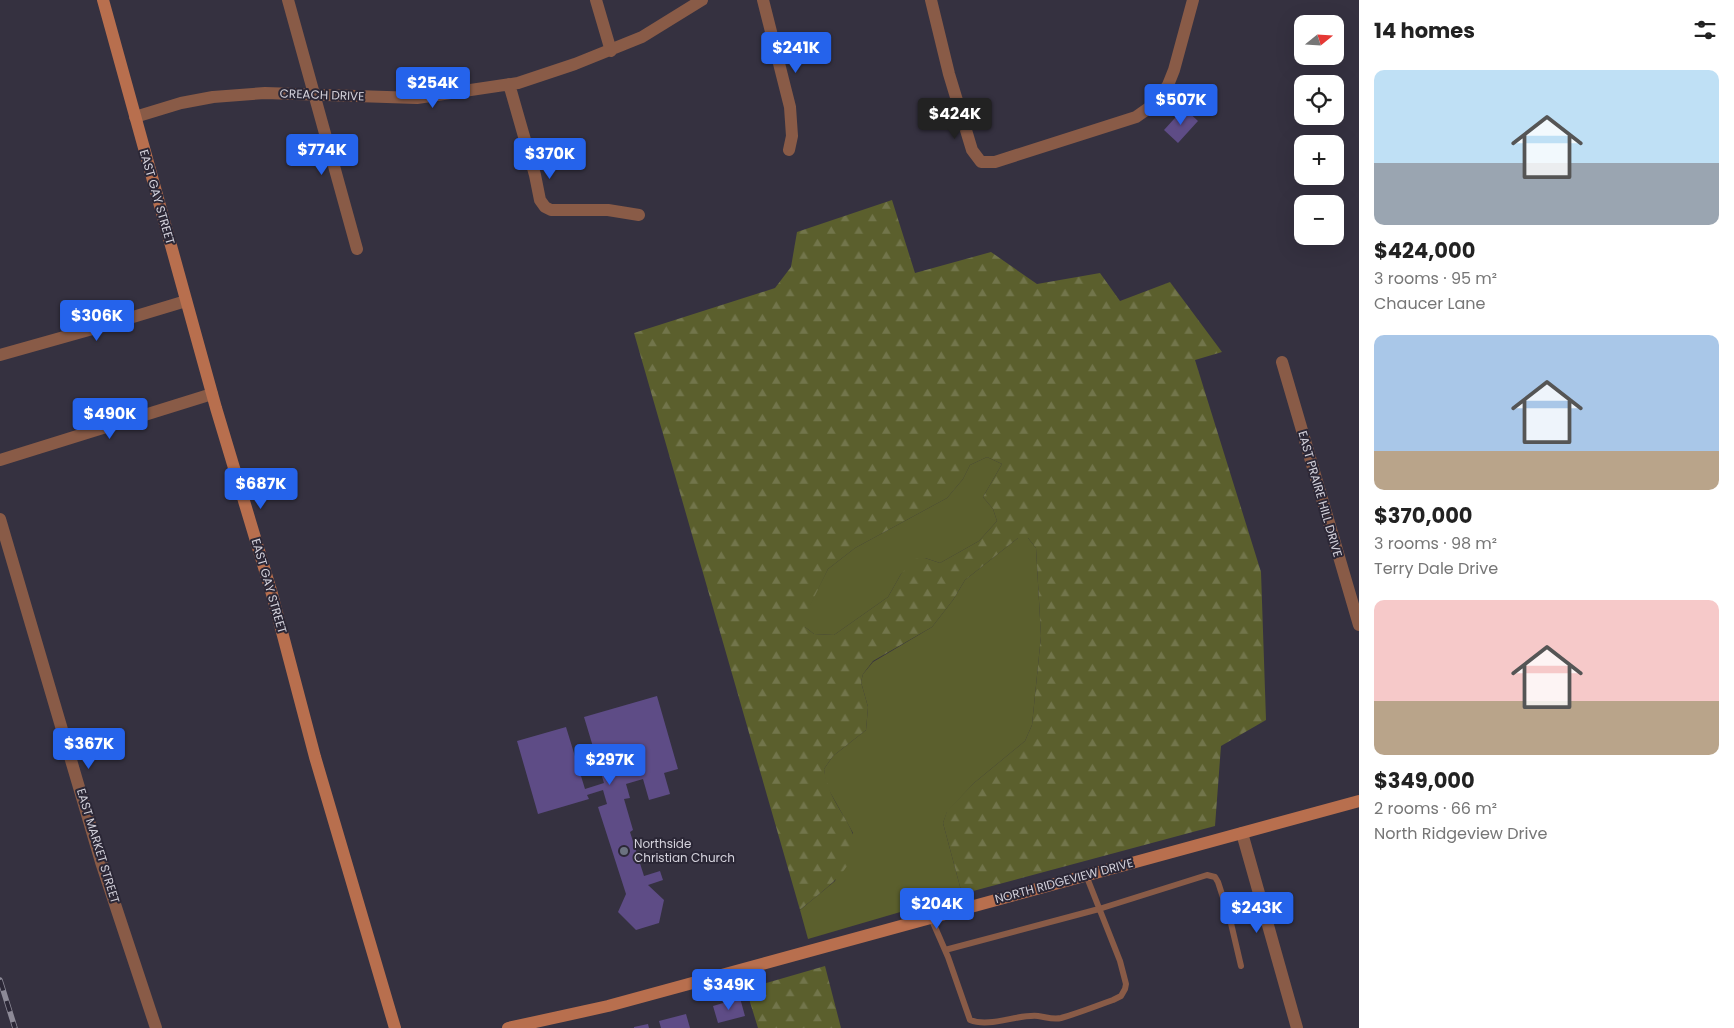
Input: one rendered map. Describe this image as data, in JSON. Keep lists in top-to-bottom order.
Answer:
{
  "streets": {
    "main road": ["EAST GAY STREET", "NORTH RIDGEVIEW DRIVE"],
    "street": ["CREACH DRIVE", "EAST PRAIRE HILL DRIVE", "EAST MARKET STREET"]
  },
  "crossings": [
    ["CREACH DRIVE", "EAST GAY STREET"]
  ],
  "places": ["Northside Christian Church"],
  "north": "right",
  "page": {
    "heading": "14 homes",
    "map_buttons": ["+", "−"],
    "price": [
      "$241K",
      "$254K",
      "$507K",
      "$424K",
      "$774K",
      "$370K",
      "$306K",
      "$490K",
      "$687K",
      "$367K",
      "$297K",
      "$204K",
      "$243K",
      "$349K"
    ],
    "list": [
      {
        "name": "$424,000",
        "note": "3 rooms · 95 m² · Chaucer Lane"
      },
      {
        "name": "$370,000",
        "note": "3 rooms · 98 m² · Terry Dale Drive"
      },
      {
        "name": "$349,000",
        "note": "2 rooms · 66 m² · North Ridgeview Drive"
      }
    ]
  }
}
